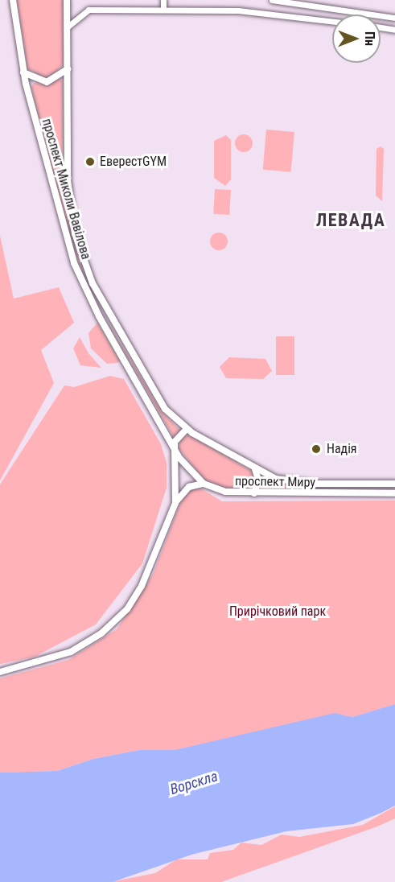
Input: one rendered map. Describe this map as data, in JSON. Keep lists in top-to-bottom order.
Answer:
{
  "streets": {
    "main road": ["проспект Миколи Вавілова", "проспект Миру"]
  },
  "crossings": [
    ["проспект Миколи Вавілова", "проспект Миру"]
  ],
  "districts": ["ЛЕВАДА"],
  "water": ["Ворскла"],
  "parks": ["Прирічковий парк"],
  "places": ["ЕверестGYM", "Надія"],
  "north": "right"
}
